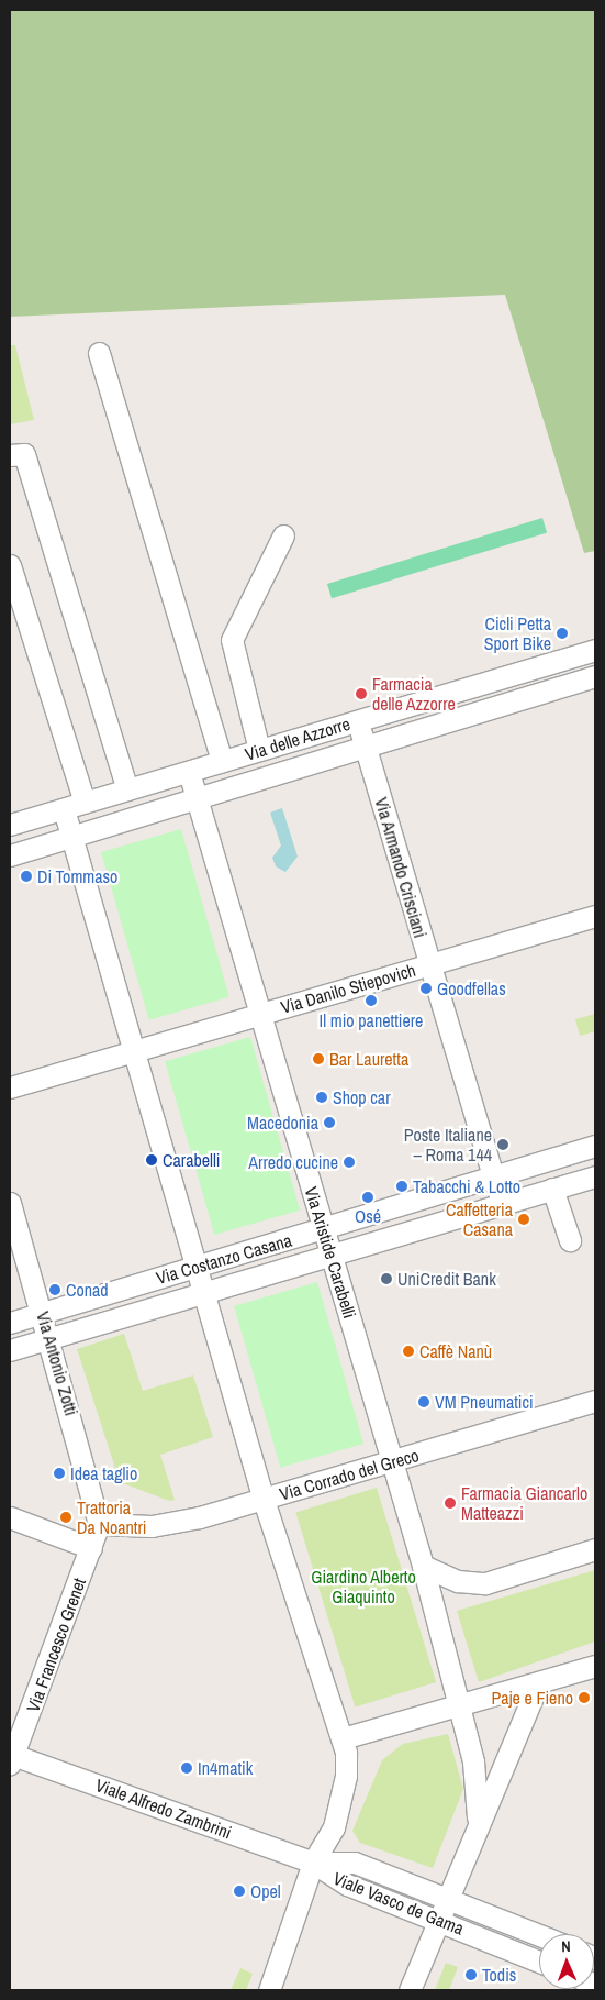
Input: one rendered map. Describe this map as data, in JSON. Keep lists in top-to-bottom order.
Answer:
{
  "streets": {
    "street": [
      "Via delle Azzorre",
      "Via Armando Crisciani",
      "Via Danilo Stiepovich",
      "Via Aristide Carabelli",
      "Via Costanzo Casana",
      "Via Antonio Zotti",
      "Via Corrado del Greco",
      "Via Francesco Grenet",
      "Viale Alfredo Zambrini",
      "Viale Vasco de Gama"
    ]
  },
  "crossings": [
    ["Via delle Azzorre", "Via Armando Crisciani"],
    ["Via delle Azzorre", "Via Aristide Carabelli"],
    ["Via Armando Crisciani", "Via Danilo Stiepovich"],
    ["Via Armando Crisciani", "Via Costanzo Casana"],
    ["Via Danilo Stiepovich", "Via Aristide Carabelli"],
    ["Via Aristide Carabelli", "Via Costanzo Casana"],
    ["Via Aristide Carabelli", "Via Corrado del Greco"],
    ["Via Costanzo Casana", "Via Antonio Zotti"],
    ["Via Antonio Zotti", "Via Corrado del Greco"],
    ["Via Antonio Zotti", "Via Francesco Grenet"],
    ["Via Corrado del Greco", "Via Francesco Grenet"],
    ["Via Francesco Grenet", "Viale Alfredo Zambrini"],
    ["Viale Alfredo Zambrini", "Viale Vasco de Gama"]
  ],
  "parks": ["Giardino Alberto Giaquinto"],
  "places": [
    "Cicli Petta Sport Bike",
    "Farmacia delle Azzorre",
    "Di Tommaso",
    "Goodfellas",
    "Il mio panettiere",
    "Bar Lauretta",
    "Shop car",
    "Macedonia",
    "Poste Italiane – Roma 144",
    "Carabelli",
    "Arredo cucine",
    "Tabacchi & Lotto",
    "Osé",
    "Caffetteria Casana",
    "UniCredit Bank",
    "Conad",
    "Caffè Nanù",
    "VM Pneumatici",
    "Idea taglio",
    "Farmacia Giancarlo Matteazzi",
    "Trattoria Da Noantri",
    "Paje e Fieno",
    "In4matik",
    "Opel",
    "Todis"
  ],
  "north": "top"
}
